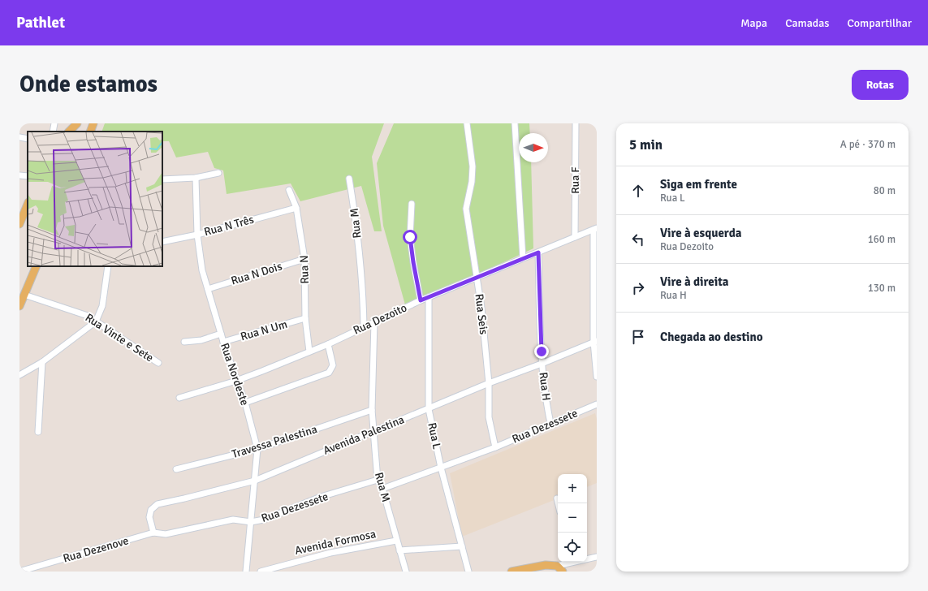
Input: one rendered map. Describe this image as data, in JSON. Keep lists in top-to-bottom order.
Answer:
{
  "streets": {
    "street": [
      "Rua F",
      "Rua M",
      "Rua N Três",
      "Rua N",
      "Rua N Dois",
      "Rua Seis",
      "Rua Dezoito",
      "Rua N Um",
      "Rua Vinte e Sete",
      "Rua Nordeste",
      "Rua H",
      "Rua Dezessete",
      "Avenida Palestina",
      "Rua L",
      "Travessa Palestina",
      "Avenida Formosa",
      "Rua Dezenove"
    ]
  },
  "crossings": [
    ["Rua F", "Rua Dezoito"],
    ["Rua M", "Rua Dezoito"],
    ["Rua M", "Rua Dezessete"],
    ["Rua M", "Avenida Palestina"],
    ["Rua M", "Travessa Palestina"],
    ["Rua M", "Avenida Formosa"],
    ["Rua N Três", "Rua N"],
    ["Rua N Três", "Rua Nordeste"],
    ["Rua N", "Rua N Dois"],
    ["Rua N", "Rua Dezoito"],
    ["Rua N", "Rua N Um"],
    ["Rua N Dois", "Rua Nordeste"],
    ["Rua Seis", "Rua Dezoito"],
    ["Rua Seis", "Rua Dezessete"],
    ["Rua Seis", "Avenida Palestina"],
    ["Rua Dezoito", "Rua Nordeste"],
    ["Rua Dezoito", "Rua H"],
    ["Rua Dezoito", "Rua L"],
    ["Rua N Um", "Rua Nordeste"],
    ["Rua Nordeste", "Rua Dezessete"],
    ["Rua Nordeste", "Avenida Palestina"],
    ["Rua Nordeste", "Travessa Palestina"],
    ["Rua H", "Rua Dezessete"],
    ["Rua H", "Avenida Palestina"],
    ["Rua Dezessete", "Avenida Palestina"],
    ["Rua Dezessete", "Rua L"],
    ["Rua Dezessete", "Rua Dezenove"],
    ["Avenida Palestina", "Rua L"],
    ["Avenida Palestina", "Rua Dezenove"]
  ],
  "north": "right",
  "page": {
    "header": "Pathlet",
    "nav": ["Mapa", "Camadas", "Compartilhar"],
    "buttons": "Rotas",
    "title": "Onde estamos",
    "heading": ["5 min", "A pé · 370 m"],
    "list": [
      ["Siga em frente", "Rua L", "80 m"],
      ["Vire à esquerda", "Rua Dezoito", "160 m"],
      ["Vire à direita", "Rua H", "130 m"],
      "Chegada ao destino"
    ],
    "map_buttons": ["+", "−"]
  }
}
